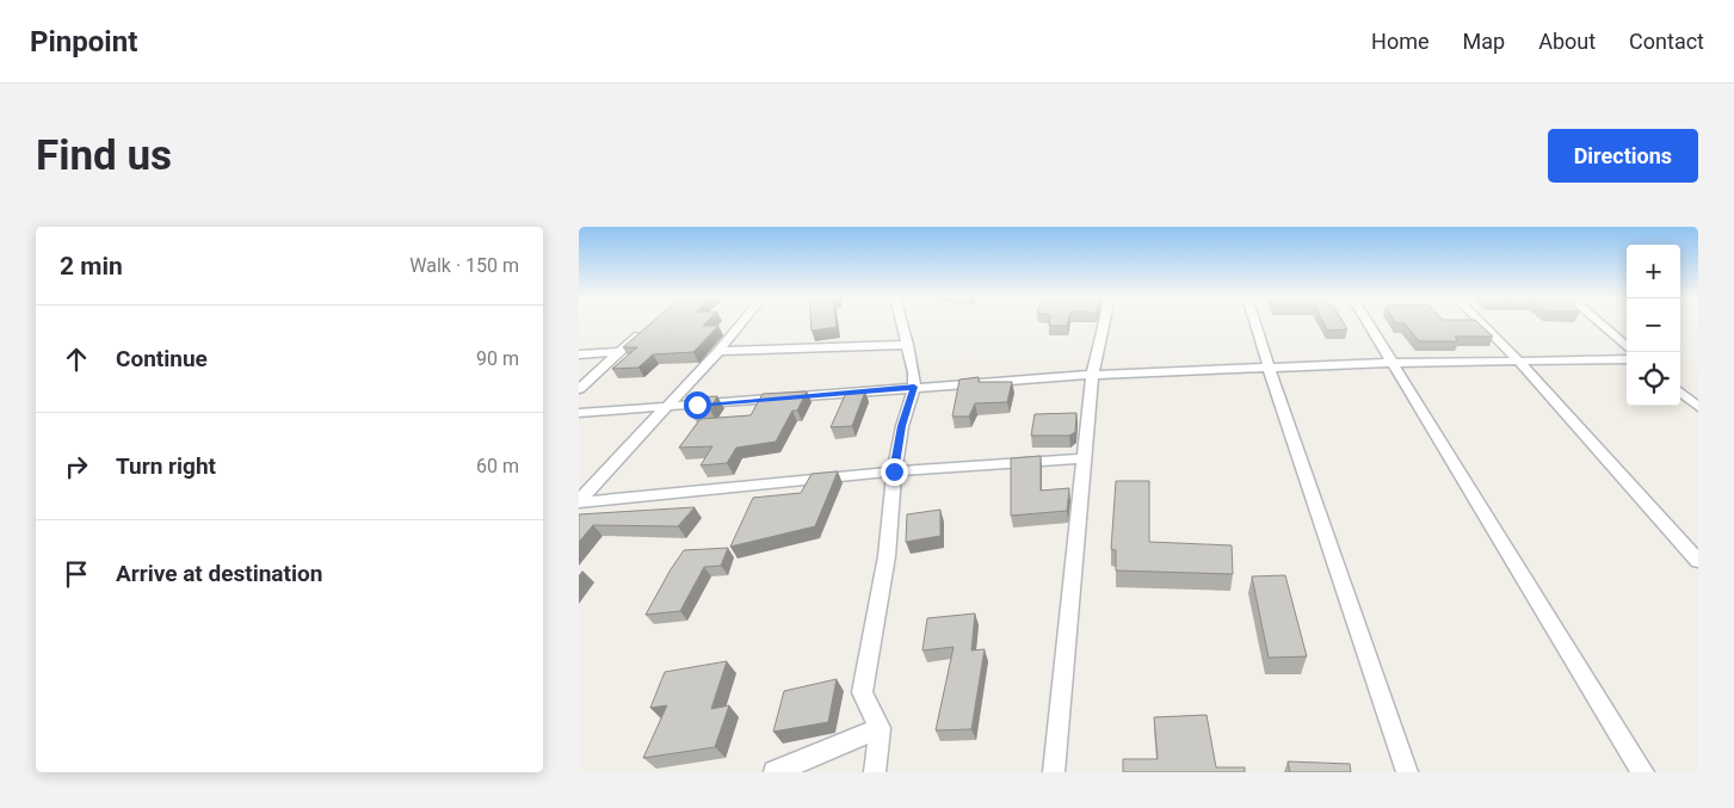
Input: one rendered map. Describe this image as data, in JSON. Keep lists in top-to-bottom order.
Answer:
{
  "page": {
    "header": "Pinpoint",
    "nav": [
      "Home",
      "Map",
      "About",
      "Contact"
    ],
    "buttons": "Directions",
    "title": "Find us",
    "heading": ["2 min", "Walk · 150 m"],
    "map_buttons": ["+", "−"],
    "list": [
      ["Continue", "90 m"],
      ["Turn right", "60 m"],
      "Arrive at destination"
    ]
  }
}
